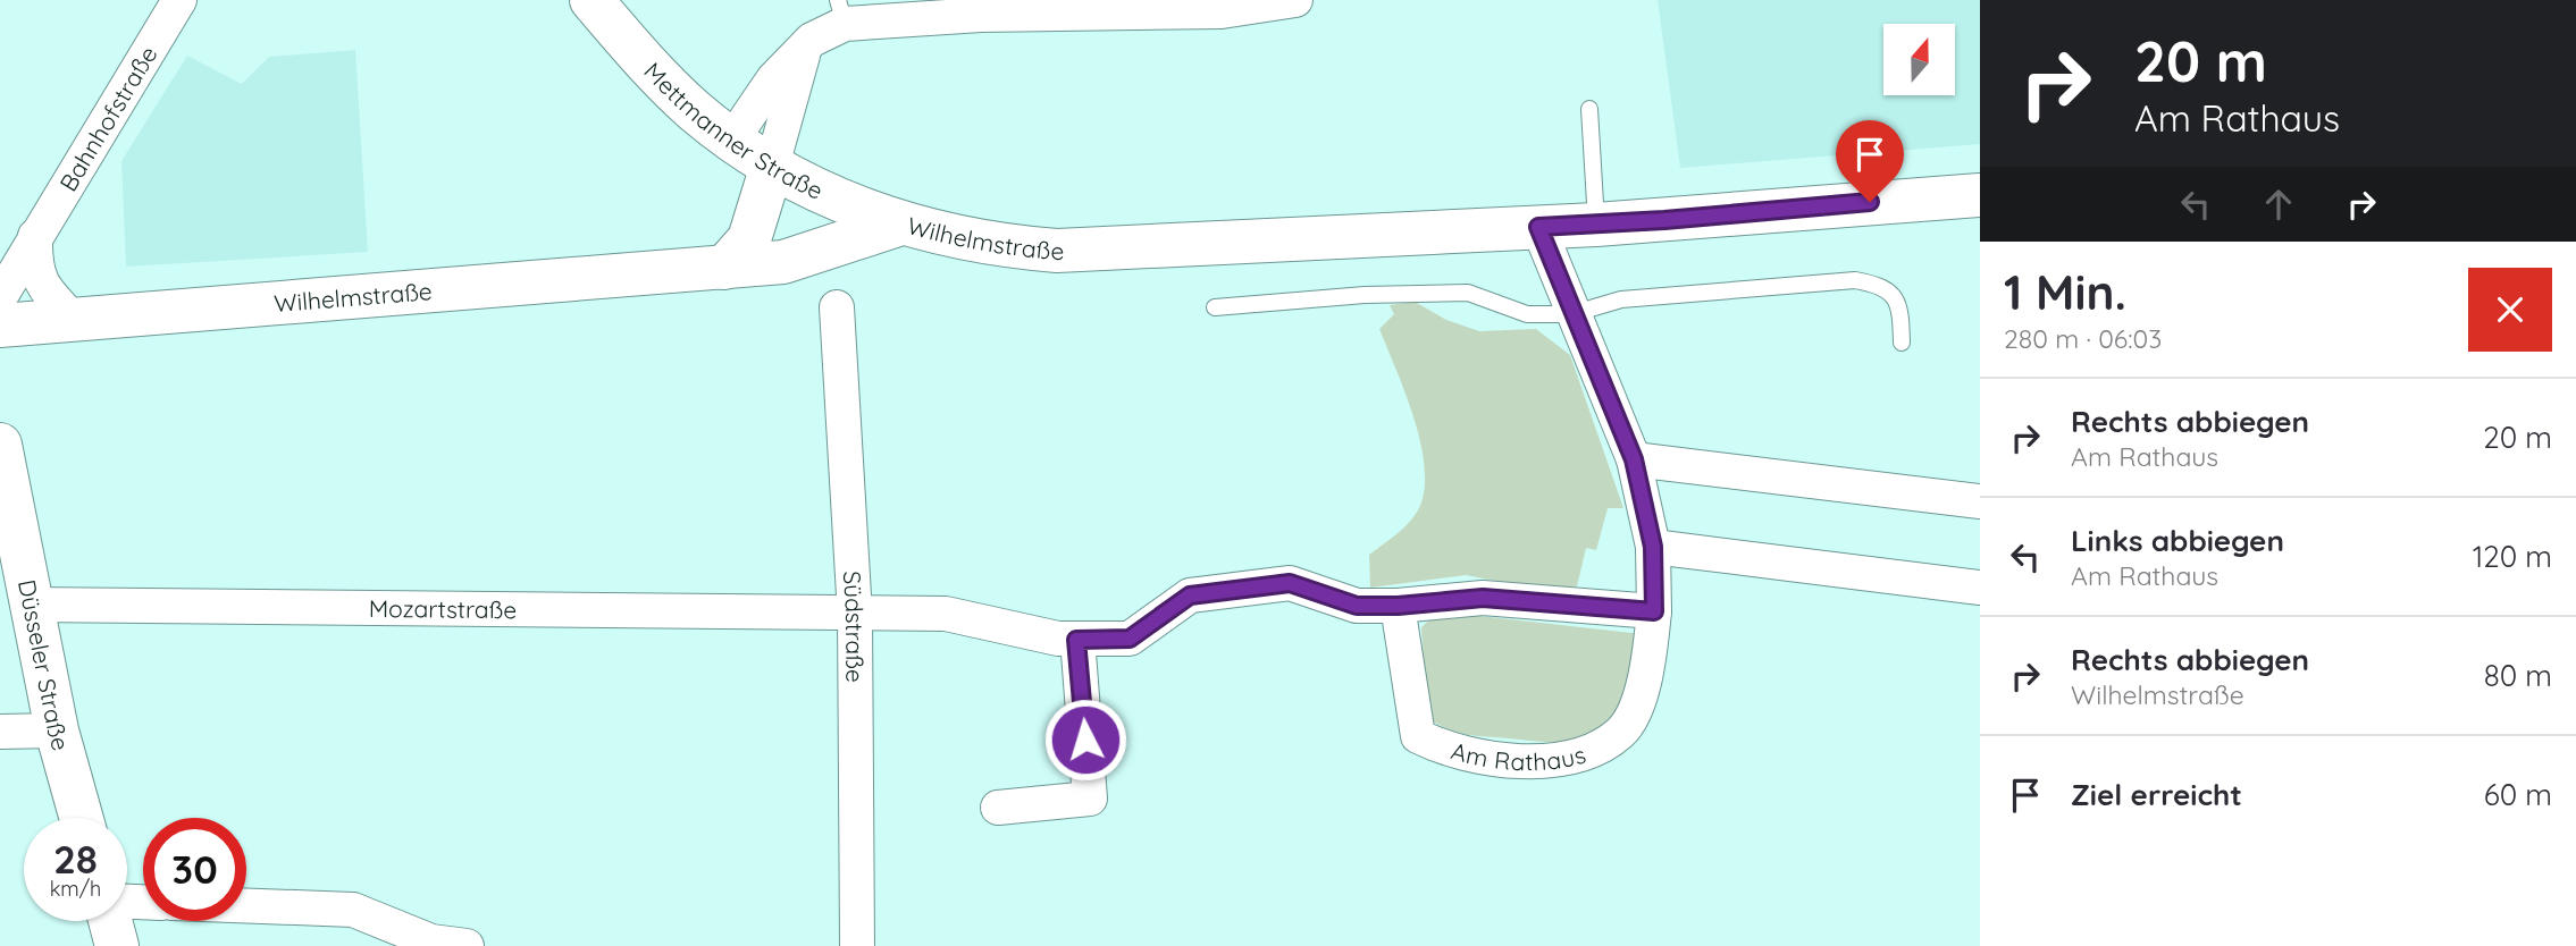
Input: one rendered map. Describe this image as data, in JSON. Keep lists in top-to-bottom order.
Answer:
{
  "streets": {
    "main road": ["Mettmanner Straße", "Wilhelmstraße", "Düsseler Straße"],
    "street": [
      "Bahnhofstraße",
      "Mozartstraße",
      "Südstraße",
      "Am Rathaus"
    ]
  },
  "crossings": [
    ["Mettmanner Straße", "Wilhelmstraße"],
    ["Wilhelmstraße", "Am Rathaus"],
    ["Mozartstraße", "Südstraße"],
    ["Mozartstraße", "Düsseler Straße"]
  ],
  "north": "top",
  "page": {
    "turn": ["20 m", "Am Rathaus"],
    "heading": ["1 Min.", "280 m · 06:03"],
    "list": [
      {
        "name": "Rechts abbiegen",
        "note": "Am Rathaus",
        "value": "20 m"
      },
      {
        "name": "Links abbiegen",
        "note": "Am Rathaus",
        "value": "120 m"
      },
      {
        "name": "Rechts abbiegen",
        "note": "Wilhelmstraße",
        "value": "80 m"
      },
      {
        "name": "Ziel erreicht",
        "value": "60 m"
      }
    ],
    "speed": "28 km/h",
    "limit": "30"
  }
}
